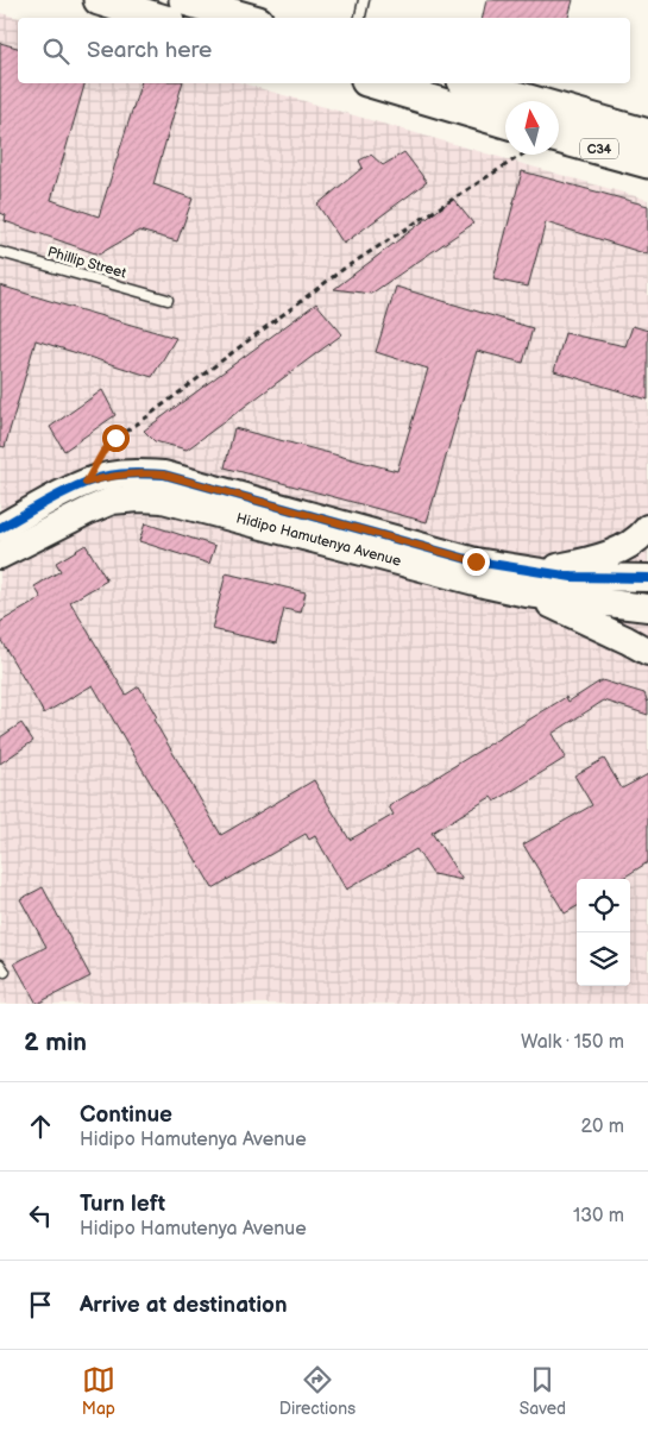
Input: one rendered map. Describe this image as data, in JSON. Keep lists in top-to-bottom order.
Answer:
{
  "streets": {
    "main road": ["C34"],
    "street": ["Hidipo Hamutenya Avenue"],
    "lane": ["Phillip Street"]
  },
  "north": "top",
  "page": {
    "search": "Search here",
    "heading": ["2 min", "Walk · 150 m"],
    "list": [
      ["Continue", "Hidipo Hamutenya Avenue", "20 m"],
      ["Turn left", "Hidipo Hamutenya Avenue", "130 m"],
      "Arrive at destination"
    ],
    "nav": ["Map", "Directions", "Saved"]
  }
}
